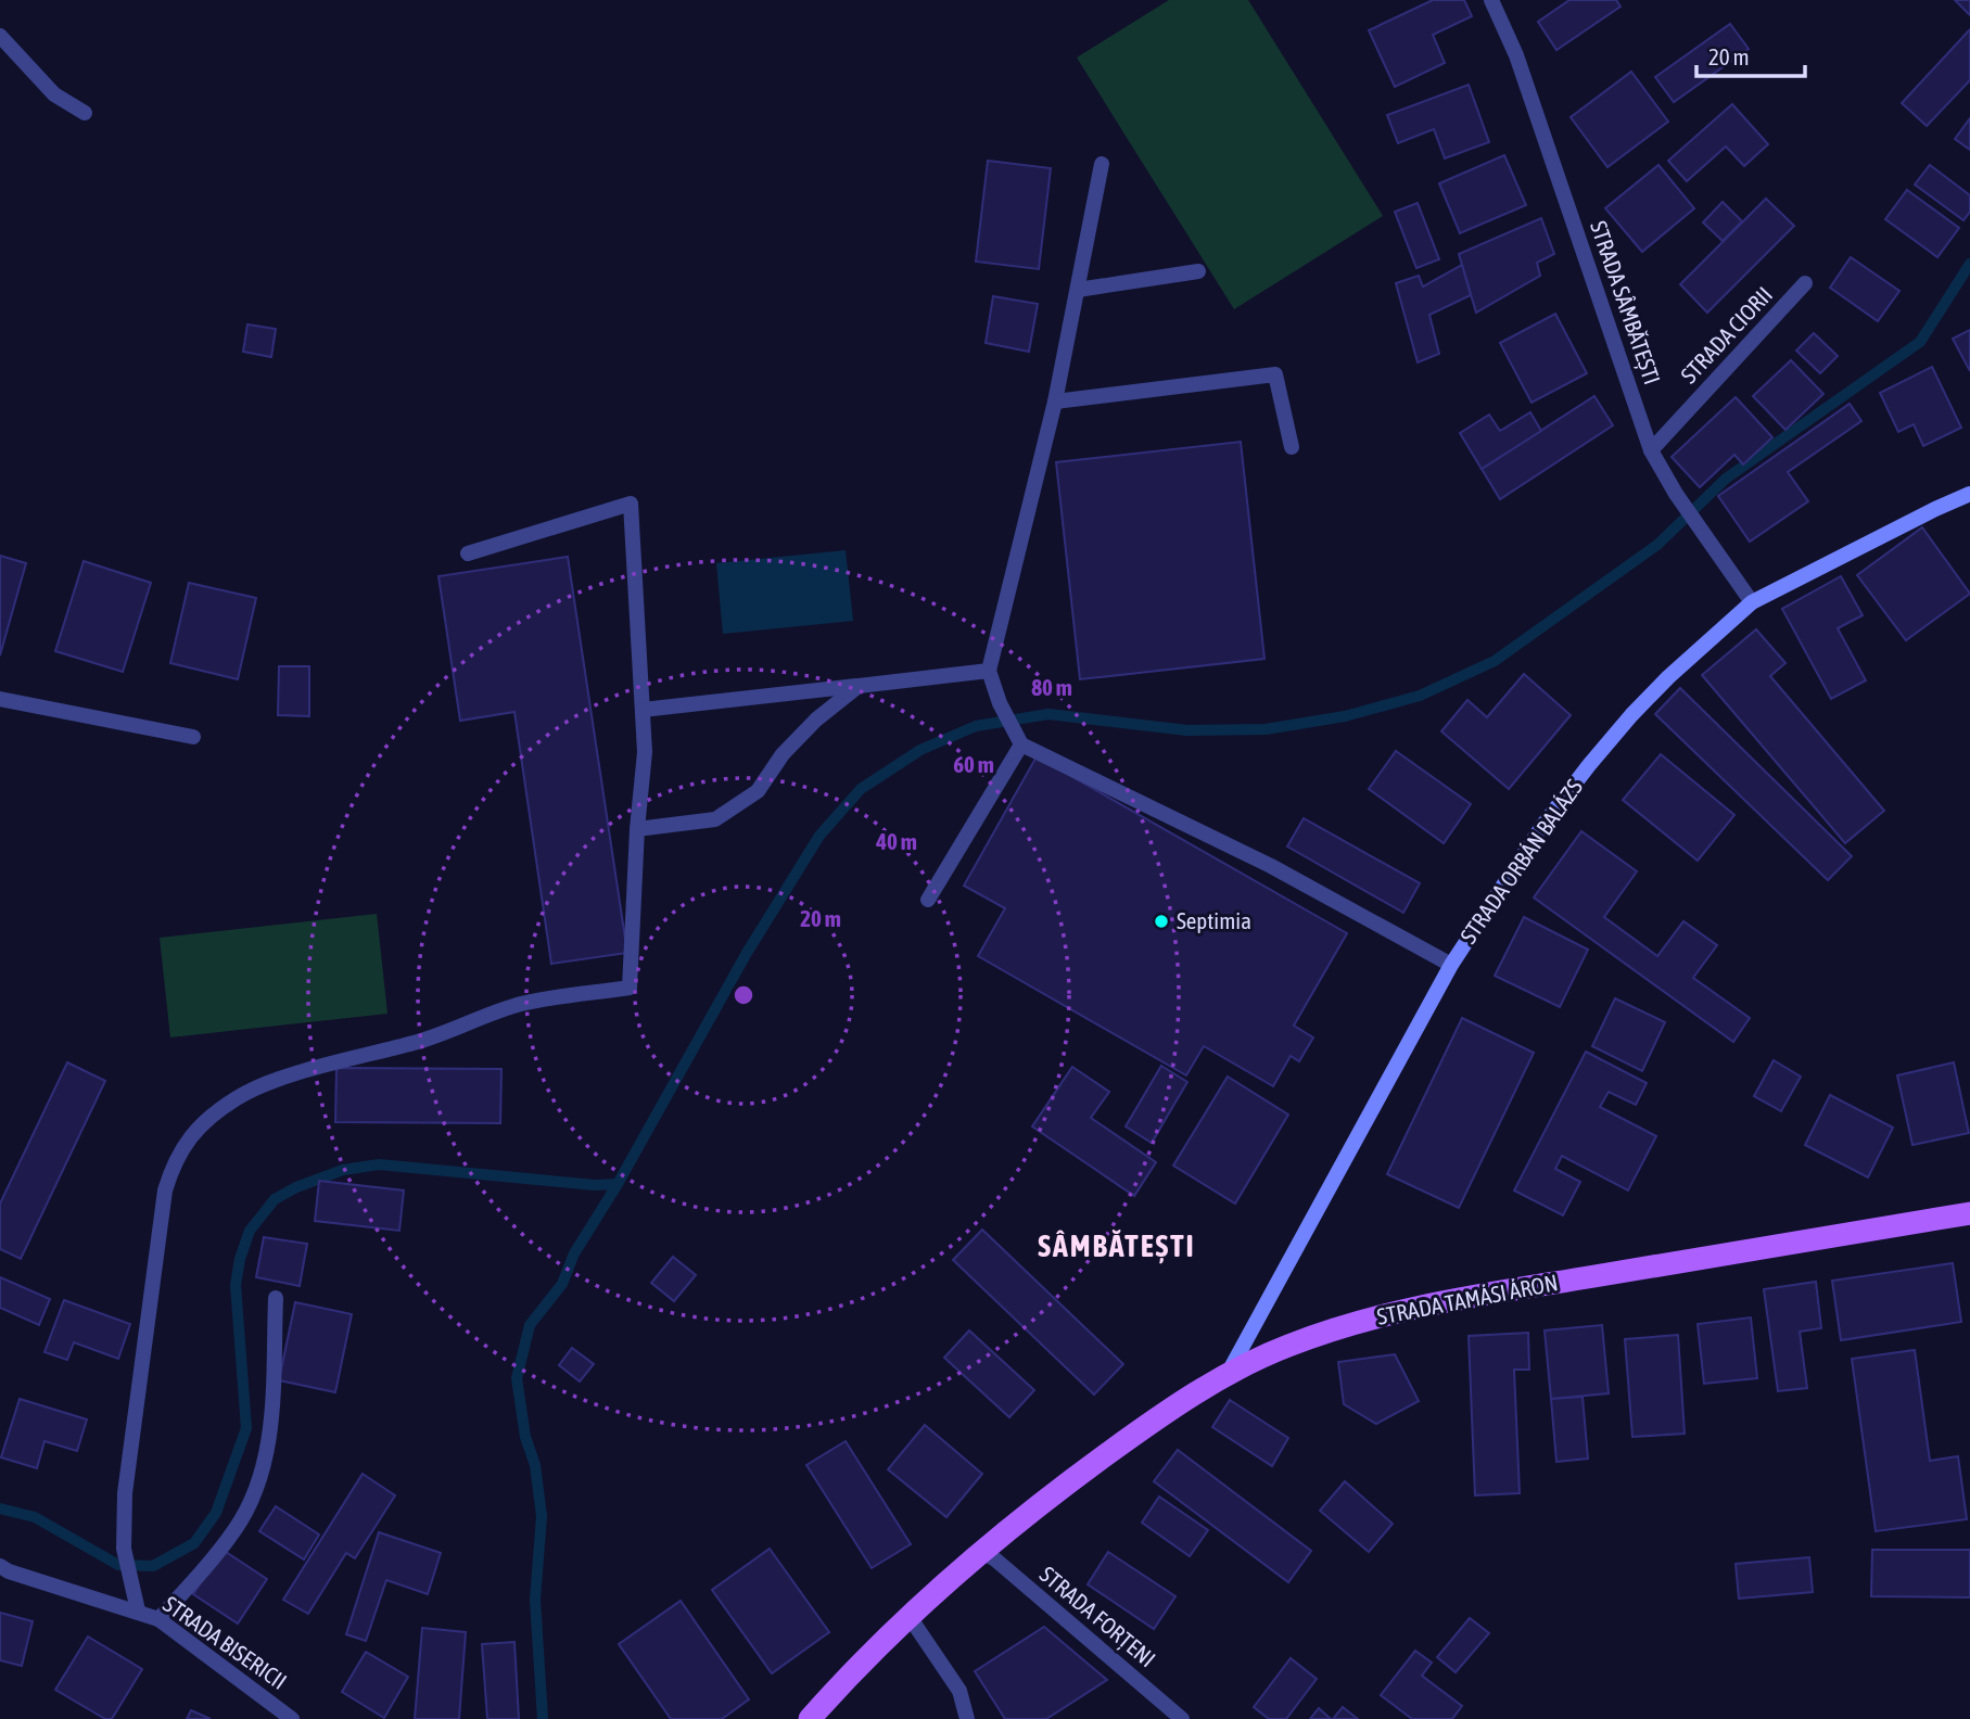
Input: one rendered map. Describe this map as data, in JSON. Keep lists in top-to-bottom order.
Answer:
{
  "streets": {
    "main road": ["STRADA ORBÁN BALÁZS", "STRADA TAMÁSI ÁRON"],
    "street": [
      "STRADA SÂMBĂTEȘTI",
      "STRADA CIORII",
      "STRADA FORȚENI",
      "STRADA BISERICII"
    ]
  },
  "crossings": [
    ["STRADA SÂMBĂTEȘTI", "STRADA CIORII"],
    ["STRADA SÂMBĂTEȘTI", "STRADA ORBÁN BALÁZS"],
    ["STRADA ORBÁN BALÁZS", "STRADA TAMÁSI ÁRON"],
    ["STRADA TAMÁSI ÁRON", "STRADA FORȚENI"]
  ],
  "districts": ["SÂMBĂTEȘTI"],
  "places": ["Septimia"],
  "scale_bar": "20 m",
  "rings": [
    "80 m",
    "60 m",
    "40 m",
    "20 m"
  ]
}
